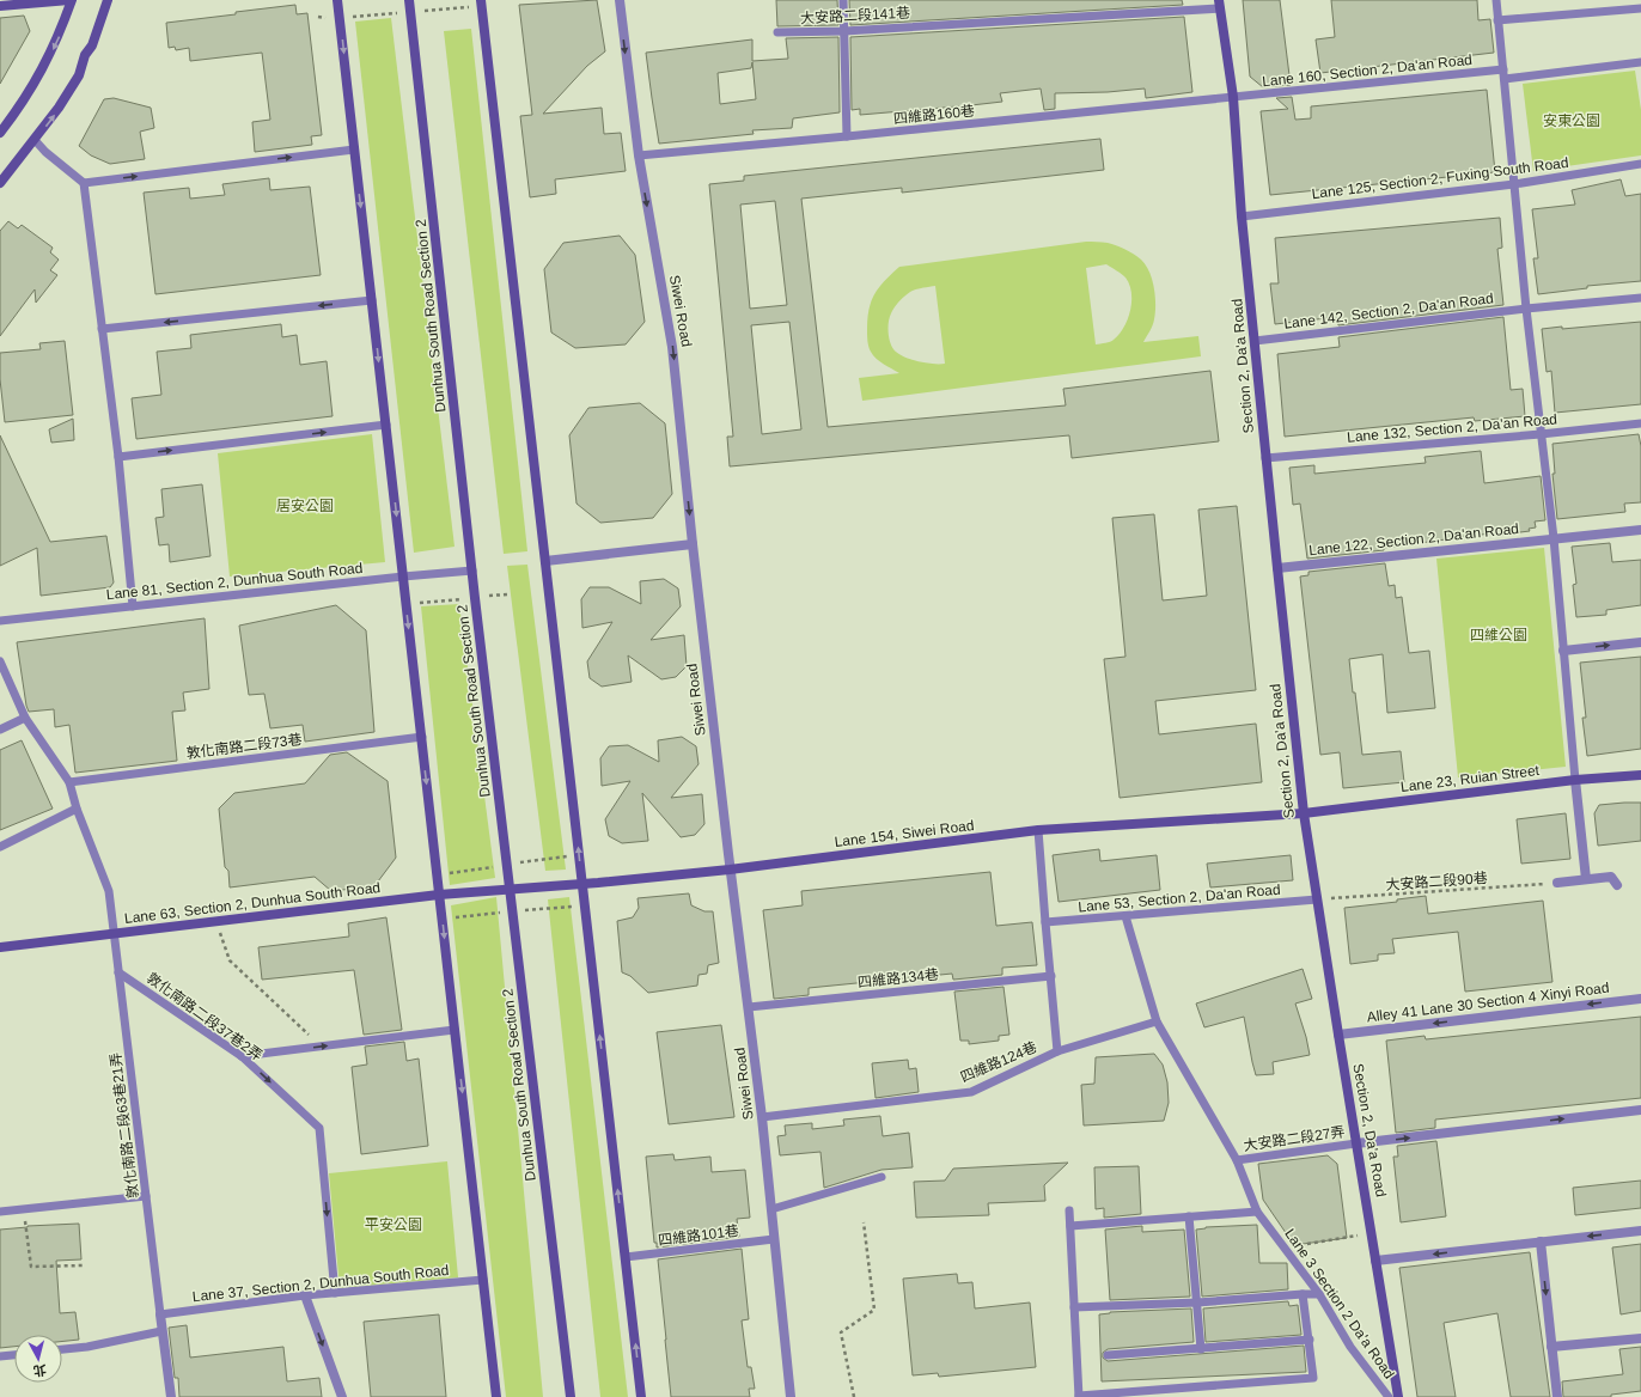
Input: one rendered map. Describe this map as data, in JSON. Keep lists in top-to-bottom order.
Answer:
{
  "streets": {
    "main road": [
      "Dunhua South Road Section 2",
      "Section 2, Da'a Road",
      "Lane 23, Ruian Street",
      "Lane 154, Siwei Road",
      "Lane 63, Section 2, Dunhua South Road"
    ],
    "street": ["Siwei Road", "Lane 122, Section 2, Da'an Road", "Alley 41 Lane 30 Section 4 Xinyi Road"],
    "lane": [
      "大安路二段141巷",
      "Lane 160, Section 2, Da'an Road",
      "四維路160巷",
      "Lane 125, Section 2, Fuxing South Road",
      "Lane 142, Section 2, Da'an Road",
      "Lane 132, Section 2, Da'an Road",
      "Lane 81, Section 2, Dunhua South Road",
      "敦化南路二段73巷",
      "Lane 53, Section 2, Da'an Road",
      "四維路134巷",
      "敦化南路二段37巷2弄",
      "四維路124巷",
      "敦化南路二段63巷21弄",
      "大安路二段27弄",
      "四維路101巷",
      "Lane 37, Section 2, Dunhua South Road",
      "Lane 3 Section 2 Da'a Road"
    ],
    "path": ["大安路二段90巷"]
  },
  "crossings": [
    ["大安路二段141巷", "Section 2, Da'a Road"],
    ["Lane 160, Section 2, Da'an Road", "四維路160巷"],
    ["Lane 160, Section 2, Da'an Road", "Section 2, Da'a Road"],
    ["四維路160巷", "Siwei Road"],
    ["四維路160巷", "Section 2, Da'a Road"],
    ["Lane 125, Section 2, Fuxing South Road", "Section 2, Da'a Road"],
    ["Siwei Road", "Lane 154, Siwei Road"],
    ["Siwei Road", "四維路134巷"],
    ["Siwei Road", "四維路124巷"],
    ["Siwei Road", "四維路101巷"],
    ["Lane 142, Section 2, Da'an Road", "Section 2, Da'a Road"],
    ["Dunhua South Road Section 2", "Lane 81, Section 2, Dunhua South Road"],
    ["Dunhua South Road Section 2", "Lane 154, Siwei Road"],
    ["Dunhua South Road Section 2", "Lane 63, Section 2, Dunhua South Road"],
    ["Section 2, Da'a Road", "Lane 132, Section 2, Da'an Road"],
    ["Section 2, Da'a Road", "Lane 122, Section 2, Da'an Road"],
    ["Section 2, Da'a Road", "Lane 23, Ruian Street"],
    ["Section 2, Da'a Road", "Lane 154, Siwei Road"],
    ["Section 2, Da'a Road", "大安路二段90巷"],
    ["Section 2, Da'a Road", "Lane 53, Section 2, Da'an Road"],
    ["Section 2, Da'a Road", "Alley 41 Lane 30 Section 4 Xinyi Road"],
    ["Section 2, Da'a Road", "大安路二段27弄"],
    ["敦化南路二段73巷", "敦化南路二段63巷21弄"],
    ["Lane 23, Ruian Street", "Lane 154, Siwei Road"],
    ["Lane 154, Siwei Road", "Lane 63, Section 2, Dunhua South Road"],
    ["大安路二段90巷", "Lane 53, Section 2, Da'an Road"],
    ["Lane 53, Section 2, Da'an Road", "Lane 3 Section 2 Da'a Road"],
    ["Lane 63, Section 2, Dunhua South Road", "敦化南路二段63巷21弄"],
    ["敦化南路二段37巷2弄", "敦化南路二段63巷21弄"],
    ["敦化南路二段37巷2弄", "Lane 37, Section 2, Dunhua South Road"],
    ["四維路124巷", "Lane 3 Section 2 Da'a Road"],
    ["敦化南路二段63巷21弄", "Lane 37, Section 2, Dunhua South Road"],
    ["大安路二段27弄", "Lane 3 Section 2 Da'a Road"]
  ],
  "one_way": ["Siwei Road", "Alley 41 Lane 30 Section 4 Xinyi Road", "敦化南路二段37巷2弄"],
  "parks": [
    "安東公園",
    "居安公園",
    "四維公園",
    "平安公園"
  ],
  "north": "bottom"
}
